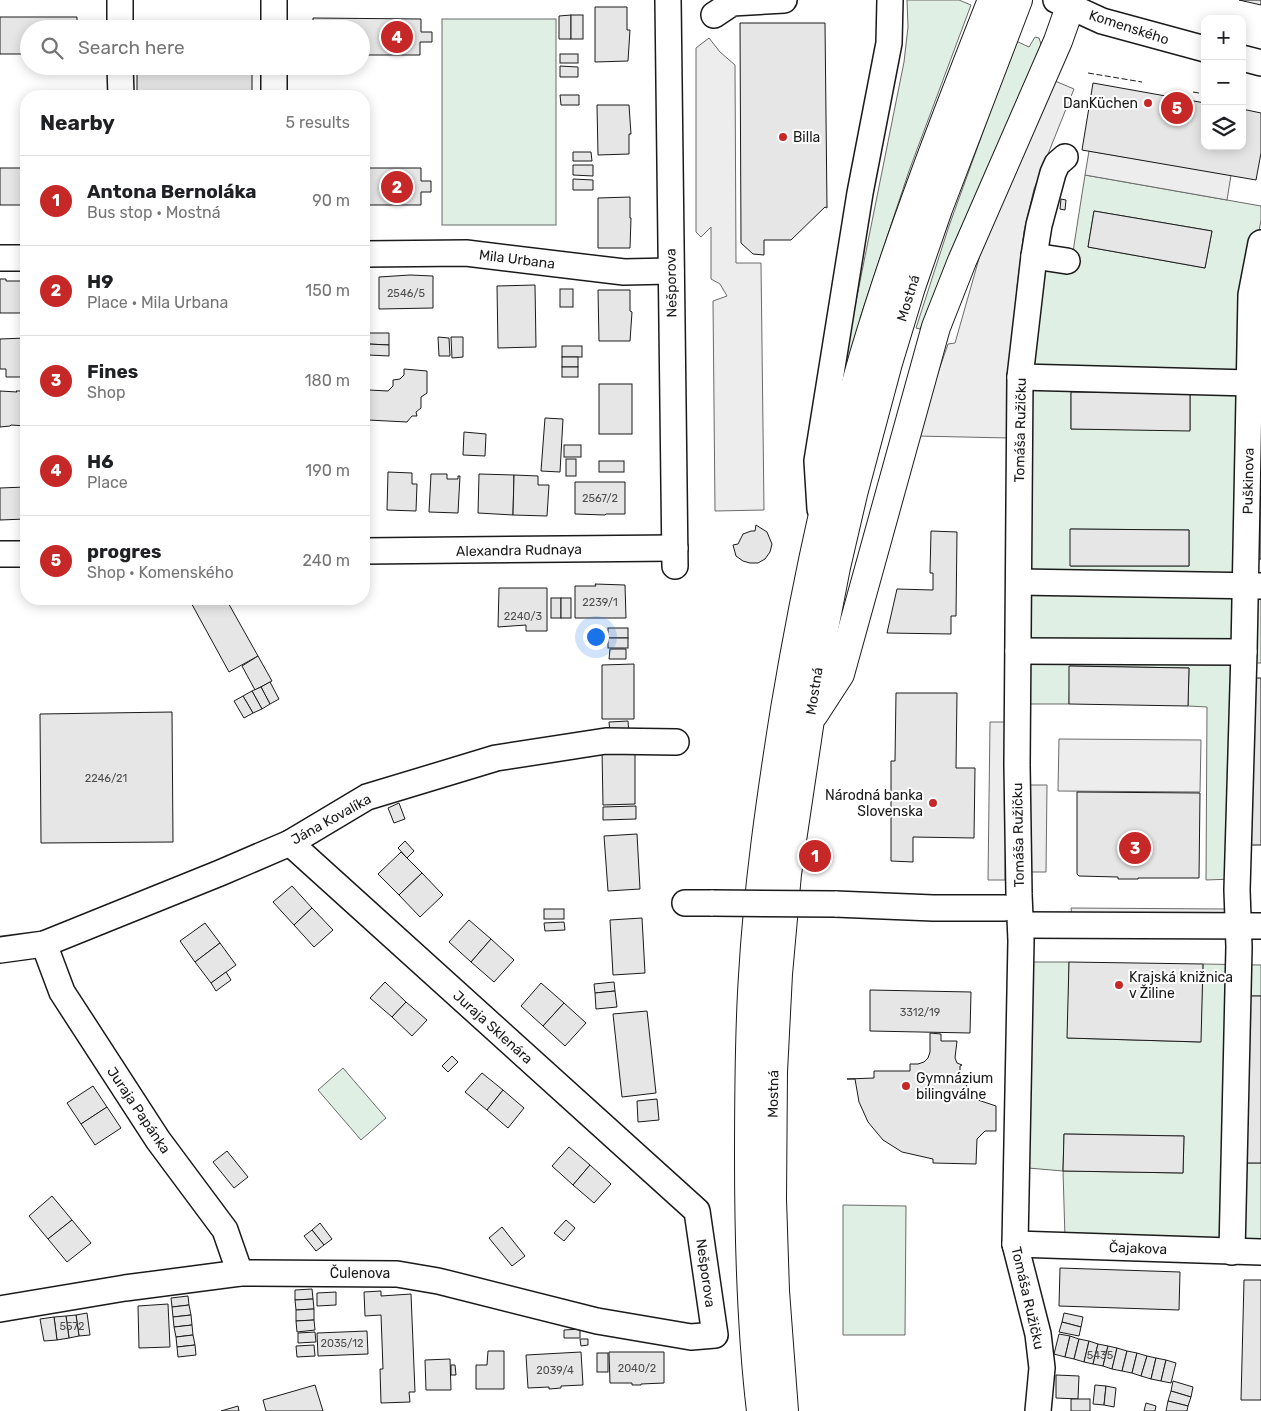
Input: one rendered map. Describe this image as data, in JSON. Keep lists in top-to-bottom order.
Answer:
{
  "streets": {
    "main road": ["Mostná"],
    "street": [
      "Komenského",
      "Mila Urbana",
      "Nešporova",
      "Tomáša Ružičku",
      "Puškinova",
      "Alexandra Rudnaya",
      "Jána Kovalíka",
      "Juraja Sklenára",
      "Juraja Papánka",
      "Čajakova",
      "Čulenova"
    ]
  },
  "crossings": [
    ["Mila Urbana", "Nešporova"],
    ["Nešporova", "Alexandra Rudnaya"],
    ["Nešporova", "Juraja Sklenára"],
    ["Nešporova", "Čulenova"],
    ["Tomáša Ružičku", "Čajakova"],
    ["Puškinova", "Čajakova"],
    ["Jána Kovalíka", "Juraja Sklenára"],
    ["Jána Kovalíka", "Juraja Papánka"],
    ["Juraja Papánka", "Čulenova"]
  ],
  "places": [
    "DanKüchen",
    "Billa",
    "Národná banka Slovenska",
    "Krajská knižnica v Žiline",
    "Gymnázium bilingválne"
  ],
  "house_numbers": [
    "2546/5",
    "2567/2",
    "2239/1",
    "2240/3",
    "2246/21",
    "3312/19",
    "5572",
    "2035/12",
    "5435",
    "2040/2",
    "2039/4"
  ],
  "page": {
    "map_buttons": ["+", "−"],
    "pins": [
      "4",
      "5",
      "2",
      "3",
      "1"
    ],
    "search": "Search here",
    "heading": ["Nearby", "5 results"],
    "list": [
      {
        "mark": "1",
        "name": "Antona Bernoláka",
        "note": "Bus stop · Mostná",
        "value": "90 m"
      },
      {
        "mark": "2",
        "name": "H9",
        "note": "Place · Mila Urbana",
        "value": "150 m"
      },
      {
        "mark": "3",
        "name": "Fines",
        "note": "Shop",
        "value": "180 m"
      },
      {
        "mark": "4",
        "name": "H6",
        "note": "Place",
        "value": "190 m"
      },
      {
        "mark": "5",
        "name": "progres",
        "note": "Shop · Komenského",
        "value": "240 m"
      }
    ]
  }
}
